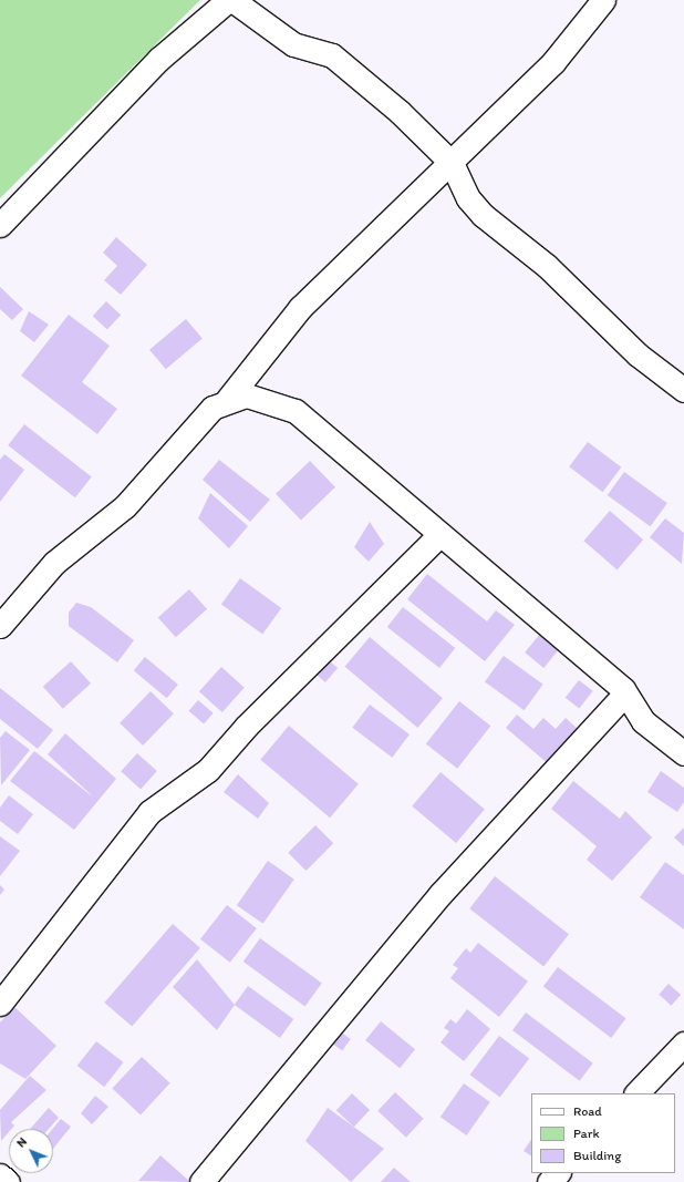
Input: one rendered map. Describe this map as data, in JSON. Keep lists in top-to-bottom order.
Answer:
{
  "legend": ["Road", "Park", "Building"],
  "north": "top left"
}
